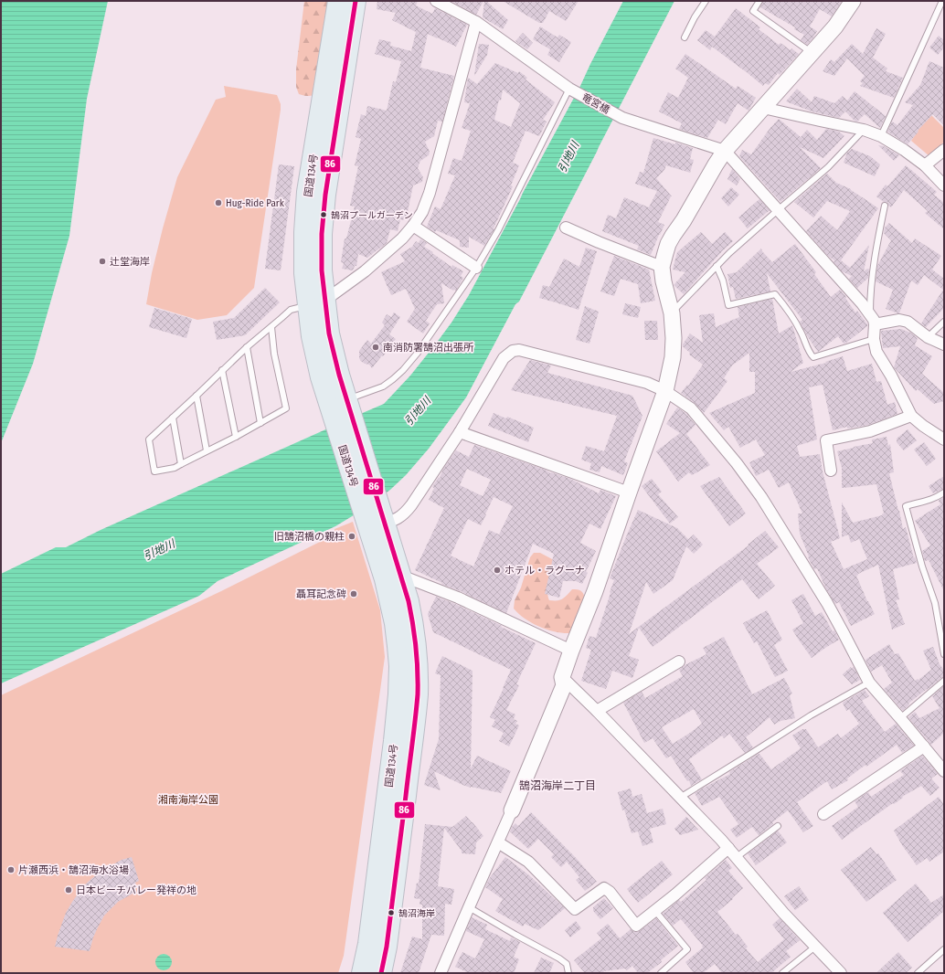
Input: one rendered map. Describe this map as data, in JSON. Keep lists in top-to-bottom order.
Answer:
{
  "streets": {
    "highway": ["国道134号"],
    "street": ["竜宮橋"]
  },
  "districts": ["鵠沼海岸二丁目"],
  "water": ["引地川"],
  "parks": ["湘南海岸公園"],
  "places": [
    "Hug-Ride Park",
    "鵠沼プールガーデン",
    "辻堂海岸",
    "南消防署鵠沼出張所",
    "旧鵠沼橋の親柱",
    "ホテル・ラグーナ",
    "聶耳記念碑",
    "片瀬西浜・鵠沼海水浴場",
    "日本ビーチバレー発祥の地",
    "鵠沼海岸"
  ],
  "lines": ["transit line 86"]
}
